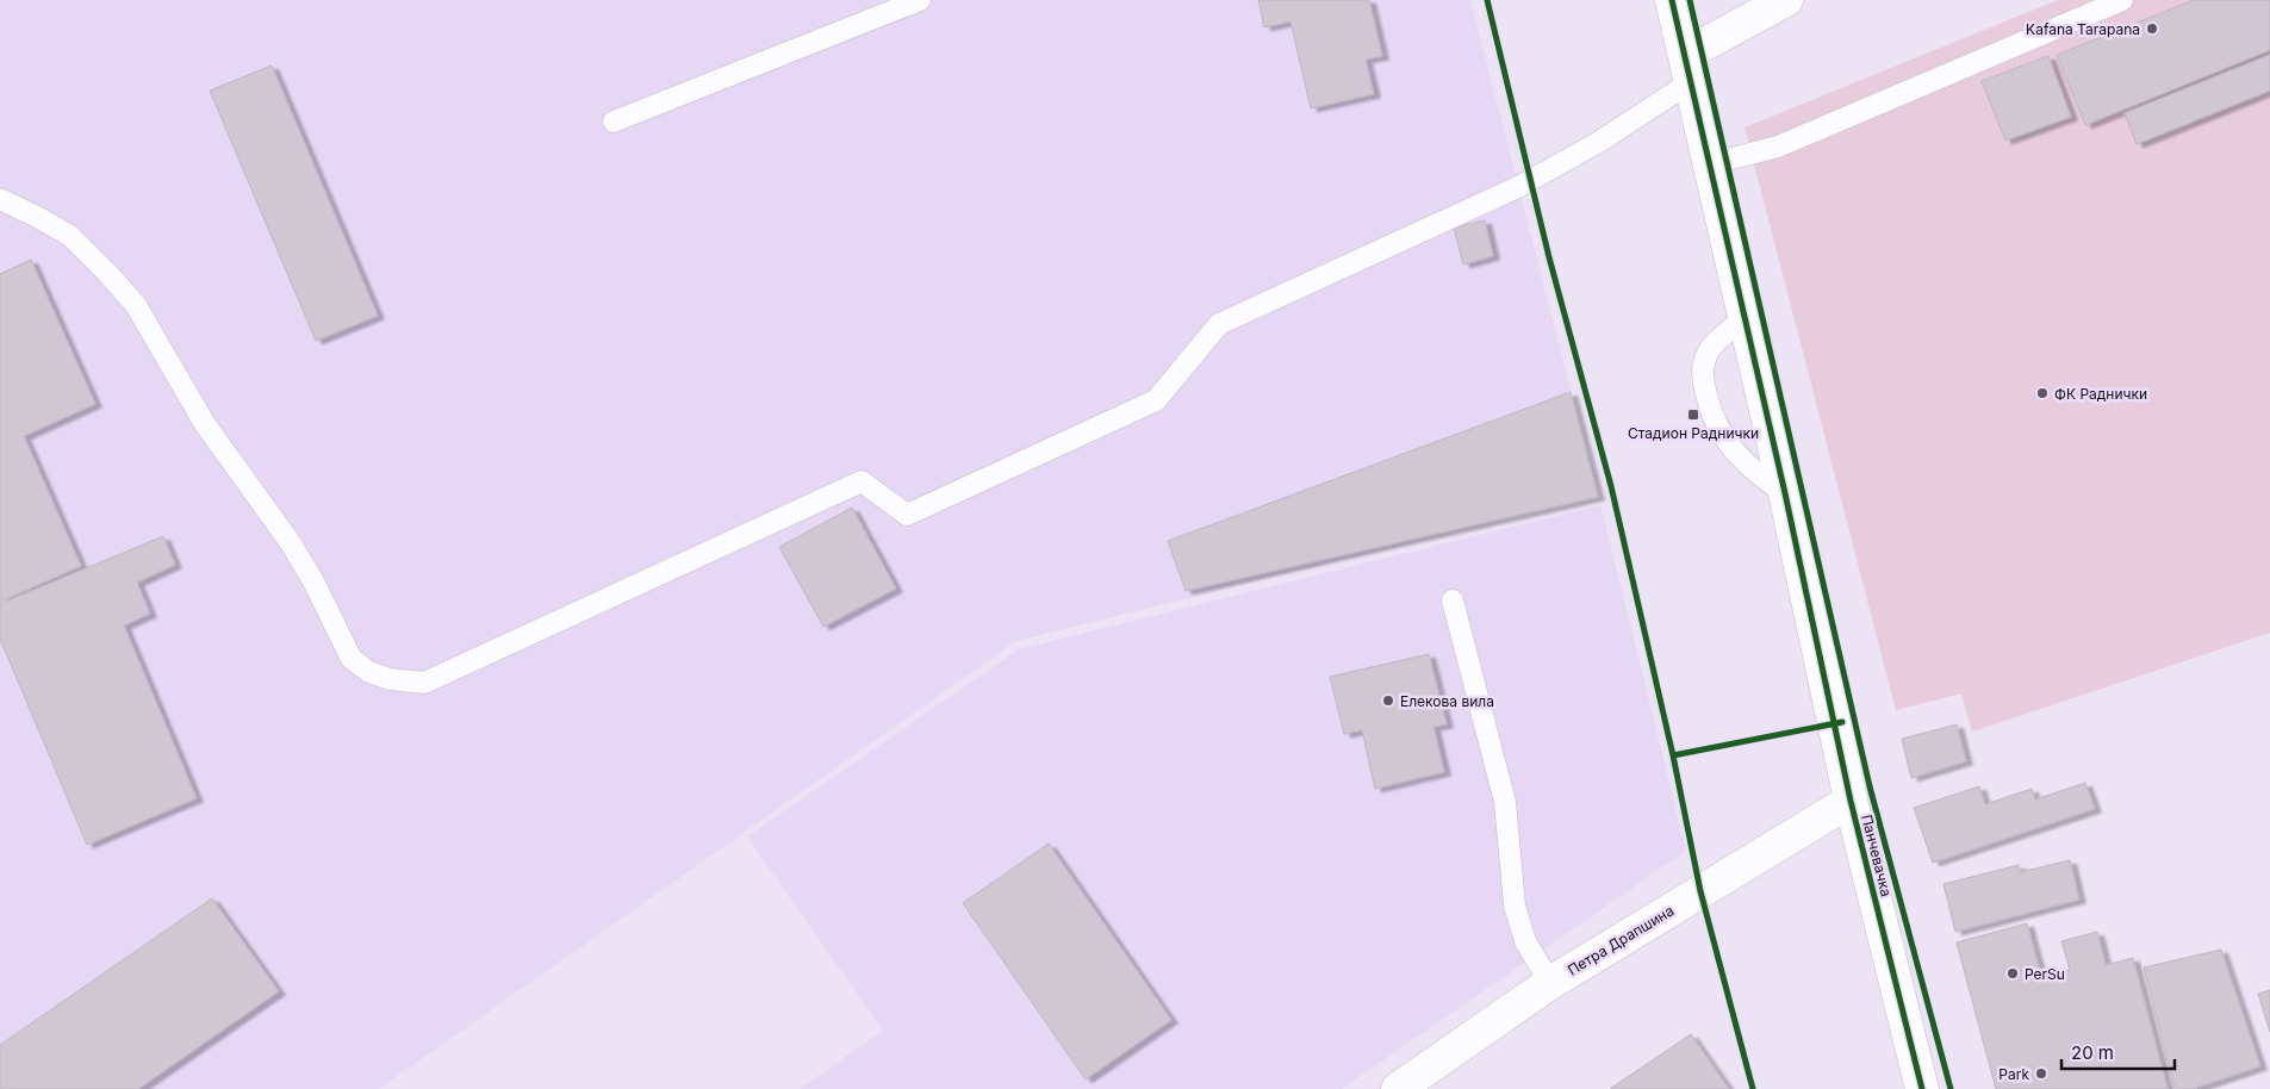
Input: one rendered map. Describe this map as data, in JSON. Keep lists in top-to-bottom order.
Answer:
{
  "streets": {
    "street": ["Панчевачка", "Петра Драпшина"]
  },
  "crossings": [
    ["Панчевачка", "Петра Драпшина"]
  ],
  "places": {
    "other": [
      "Kafana Tarapana",
      "ФК Раднички",
      "Елекова вила",
      "PerSu",
      "Park"
    ],
    "transit": ["Стадион Раднички"]
  },
  "scale_bar": "20 m"
}
